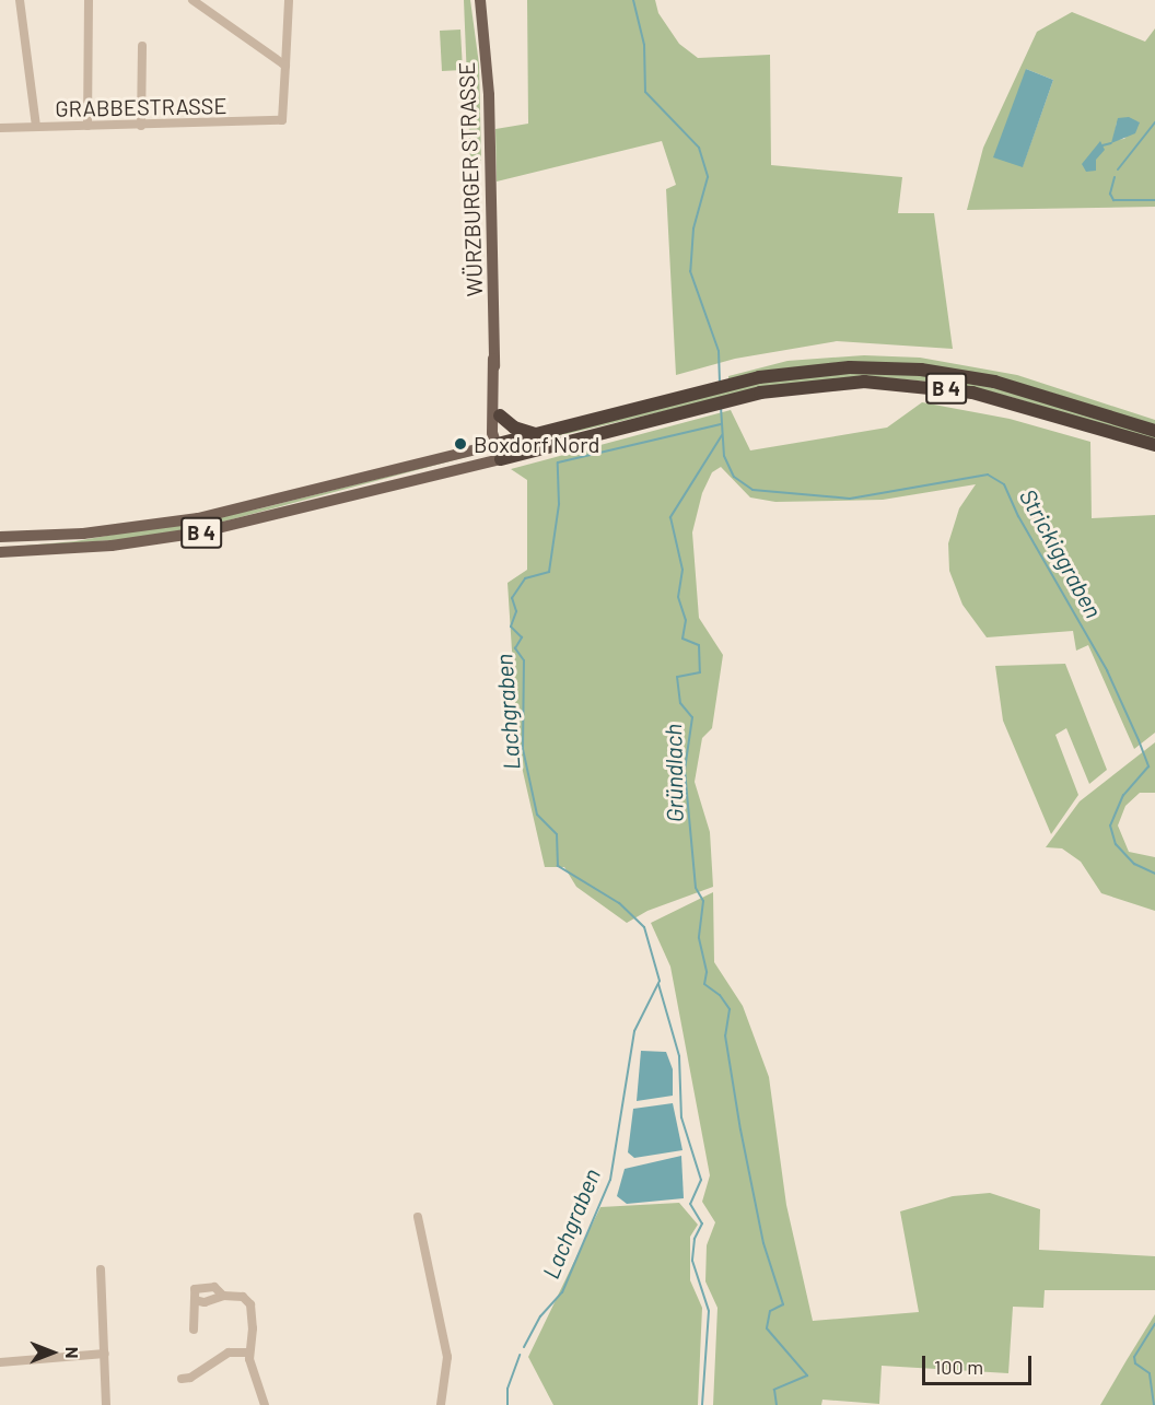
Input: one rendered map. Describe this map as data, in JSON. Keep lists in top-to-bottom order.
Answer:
{
  "streets": {
    "highway": ["B 4"],
    "main road": ["WÜRZBURGER STRASSE"],
    "street": ["GRABBESTRASSE"]
  },
  "crossings": [
    ["WÜRZBURGER STRASSE", "B 4"]
  ],
  "water": ["Strickiggraben", "Lachgraben", "Gründlach"],
  "places": ["Boxdorf Nord"],
  "scale_bar": "100 m",
  "north": "right"
}
